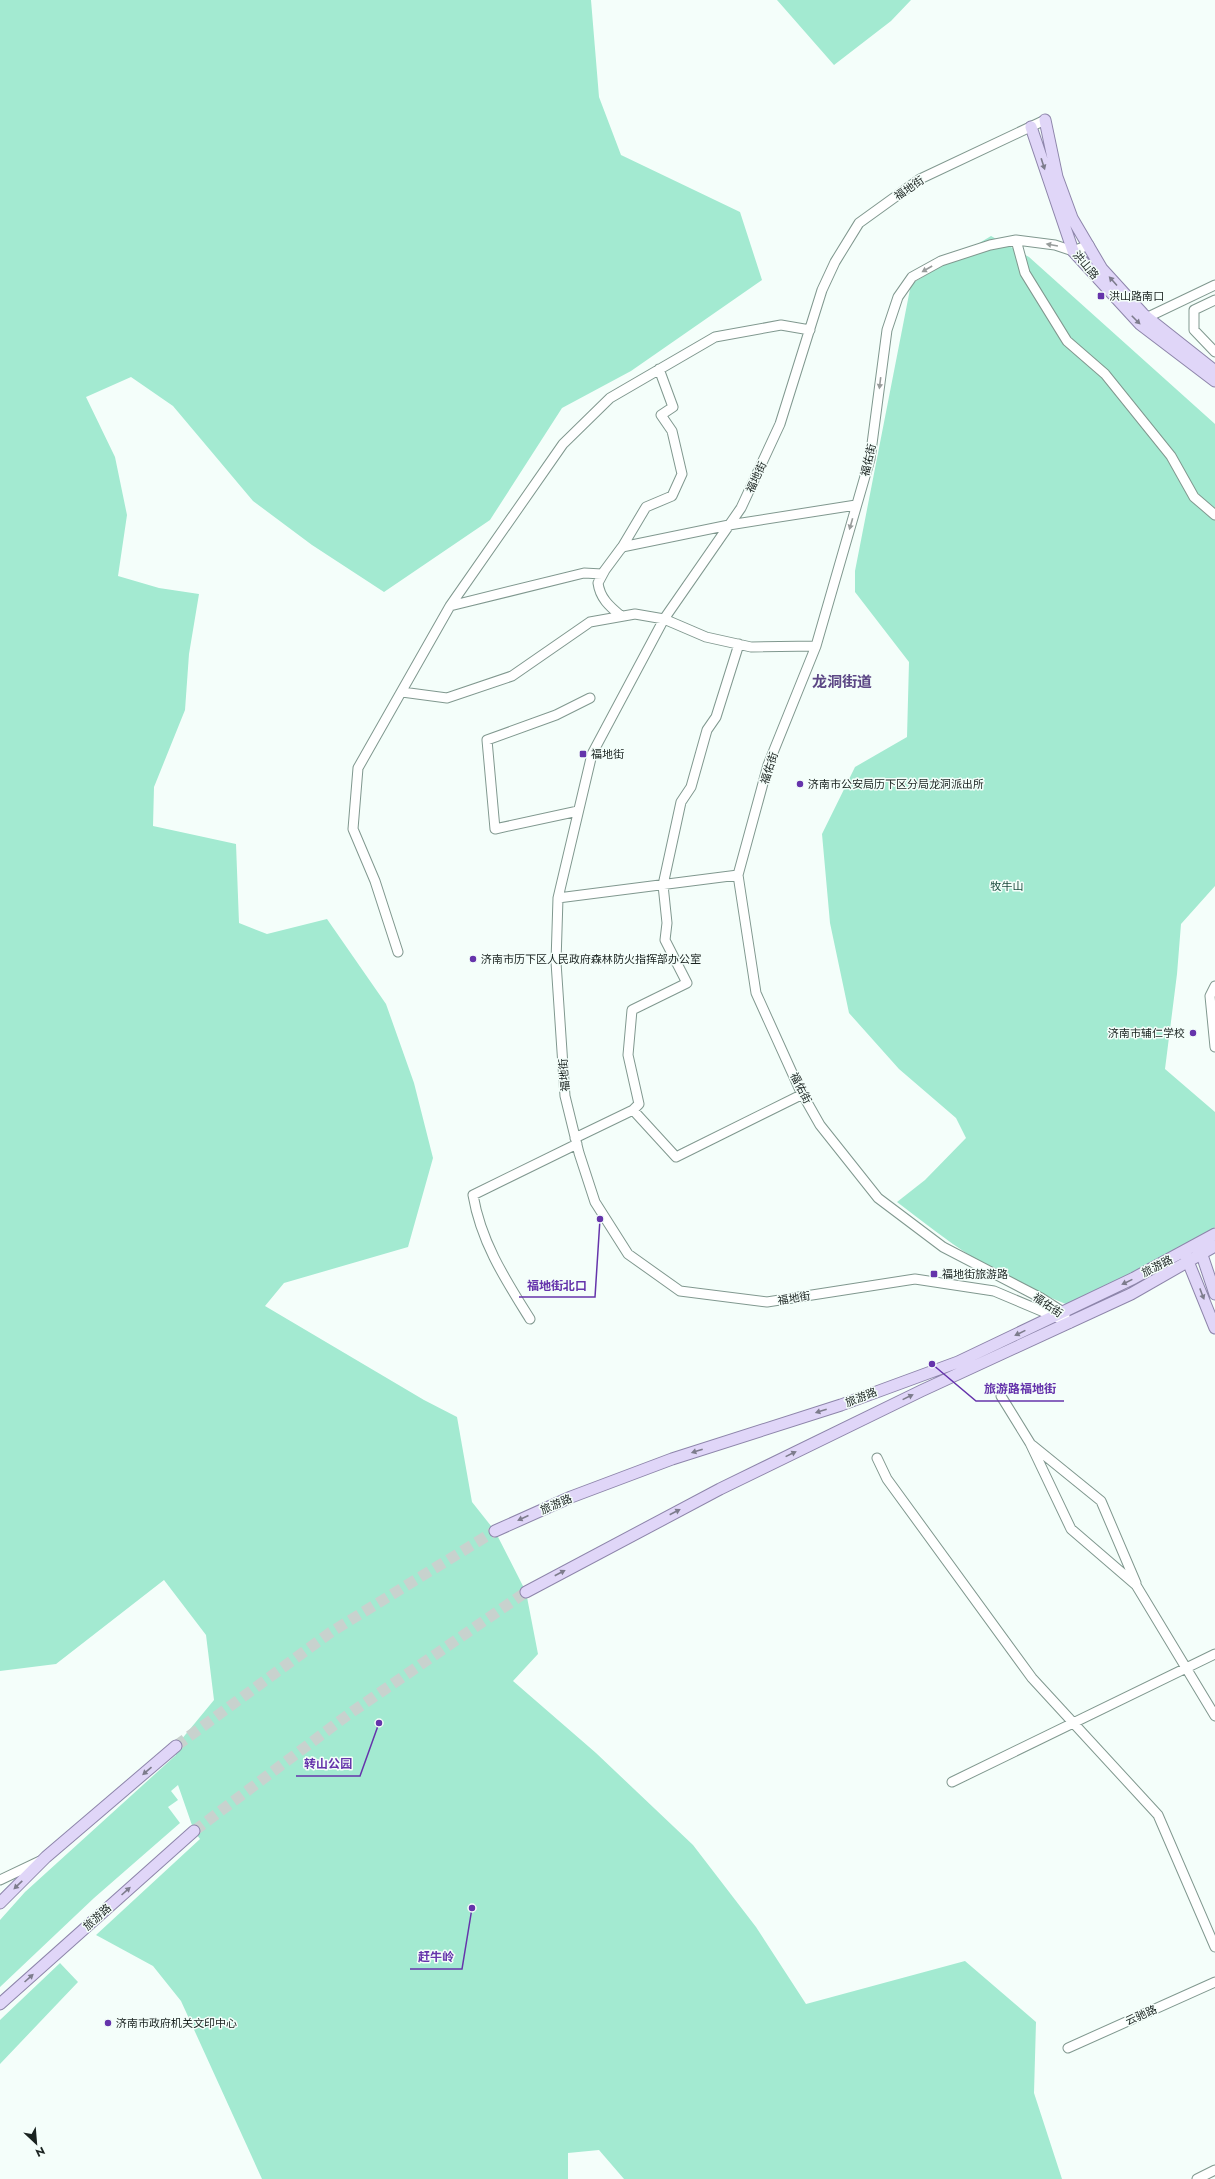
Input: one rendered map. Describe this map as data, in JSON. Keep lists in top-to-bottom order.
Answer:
{
  "streets": {
    "main road": ["洪山路", "旅游路"],
    "street": ["福地街", "福佑街", "云驰路"]
  },
  "crossings": [
    ["福地街", "洪山路"],
    ["福地街", "福佑街"],
    ["福地街", "旅游路"],
    ["洪山路", "福佑街"],
    ["福佑街", "旅游路"]
  ],
  "districts": ["龙洞街道"],
  "parks": ["牧牛山"],
  "places": {
    "transit": ["洪山路南口", "福地街", "福地街旅游路"],
    "other": [
      "济南市公安局历下区分局龙洞派出所",
      "济南市历下区人民政府森林防火指挥部办公室",
      "济南市辅仁学校",
      "福地街北口",
      "旅游路福地街",
      "转山公园",
      "赶牛岭",
      "济南市政府机关文印中心"
    ]
  },
  "north": "bottom right"
}
